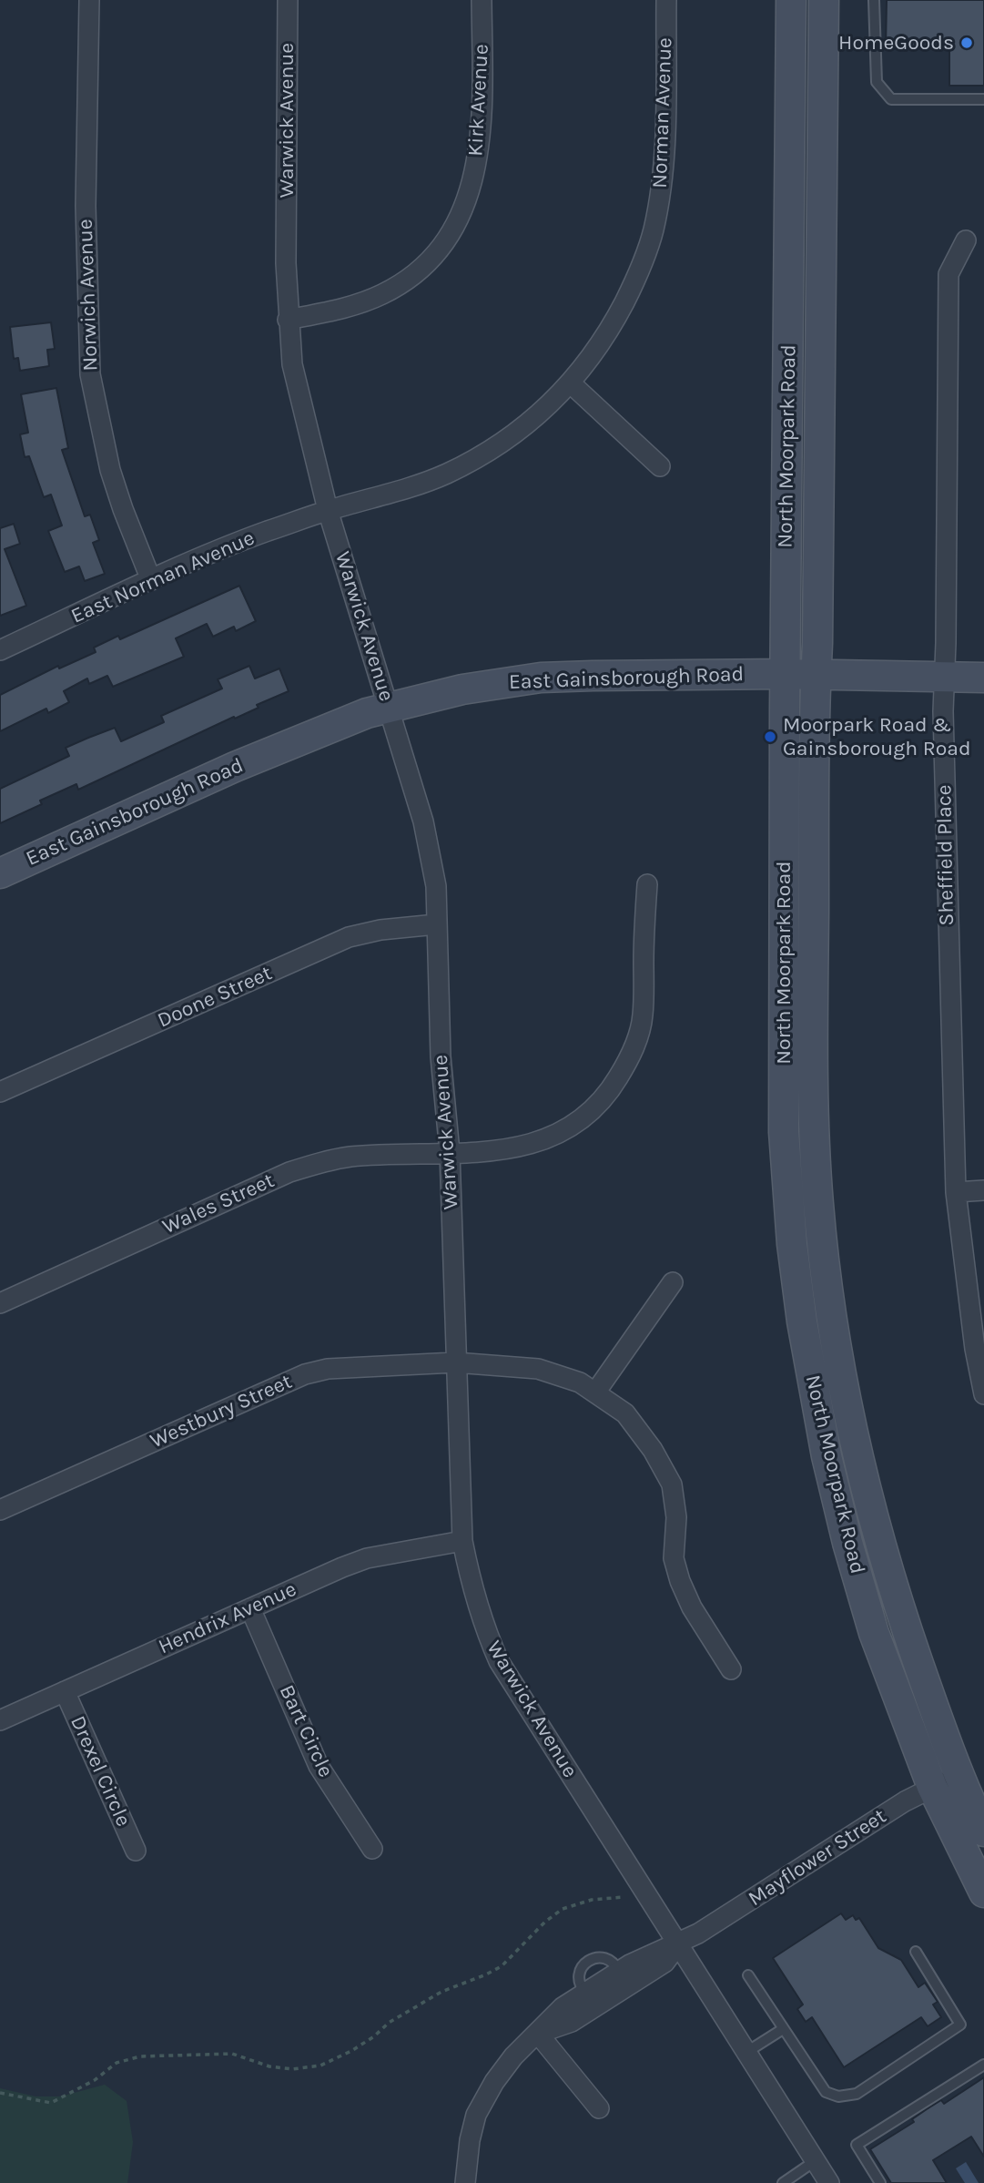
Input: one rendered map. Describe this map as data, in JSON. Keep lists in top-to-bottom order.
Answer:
{
  "streets": {
    "main road": ["North Moorpark Road", "East Gainsborough Road"],
    "street": [
      "Kirk Avenue",
      "Norman Avenue",
      "Warwick Avenue",
      "Norwich Avenue",
      "East Norman Avenue",
      "Sheffield Place",
      "Doone Street",
      "Wales Street",
      "Westbury Street",
      "Hendrix Avenue",
      "Bart Circle",
      "Drexel Circle",
      "Mayflower Street"
    ]
  },
  "crossings": [
    ["Kirk Avenue", "Warwick Avenue"],
    ["Norman Avenue", "Warwick Avenue"],
    ["Norman Avenue", "East Norman Avenue"],
    ["Warwick Avenue", "East Norman Avenue"],
    ["Warwick Avenue", "East Gainsborough Road"],
    ["Warwick Avenue", "Doone Street"],
    ["Warwick Avenue", "Wales Street"],
    ["Warwick Avenue", "Westbury Street"],
    ["Warwick Avenue", "Hendrix Avenue"],
    ["Warwick Avenue", "Mayflower Street"],
    ["Norwich Avenue", "East Norman Avenue"],
    ["North Moorpark Road", "East Gainsborough Road"],
    ["North Moorpark Road", "Mayflower Street"],
    ["East Gainsborough Road", "Sheffield Place"],
    ["Hendrix Avenue", "Bart Circle"],
    ["Hendrix Avenue", "Drexel Circle"]
  ],
  "places": ["HomeGoods", "Moorpark Road & Gainsborough Road"]
}
